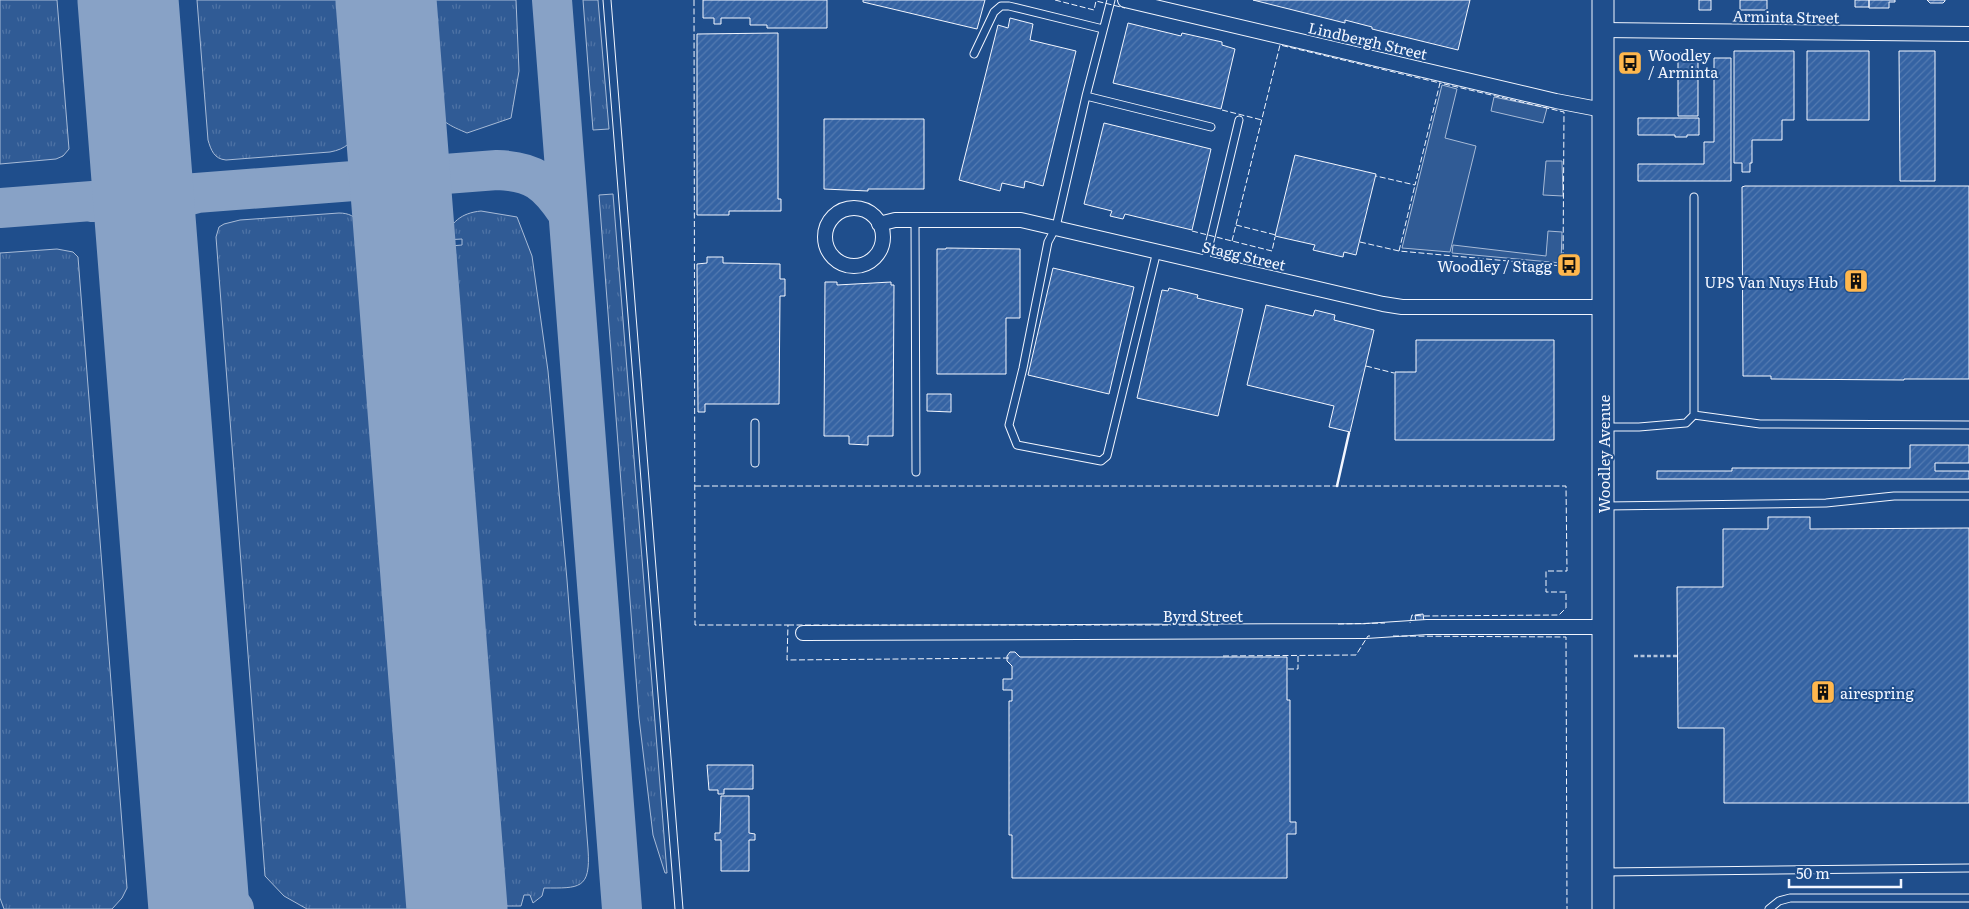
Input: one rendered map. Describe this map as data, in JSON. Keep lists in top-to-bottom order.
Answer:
{
  "streets": {
    "main road": ["Woodley Avenue"],
    "street": [
      "Arminta Street",
      "Lindbergh Street",
      "Stagg Street",
      "Byrd Street"
    ]
  },
  "crossings": [
    ["Arminta Street", "Woodley Avenue"],
    ["Lindbergh Street", "Woodley Avenue"],
    ["Stagg Street", "Woodley Avenue"],
    ["Woodley Avenue", "Byrd Street"]
  ],
  "places": {
    "bus stop": ["Woodley / Arminta", "Woodley / Stagg"],
    "building": ["UPS Van Nuys Hub", "airespring"]
  },
  "scale_bar": "50 m"
}
